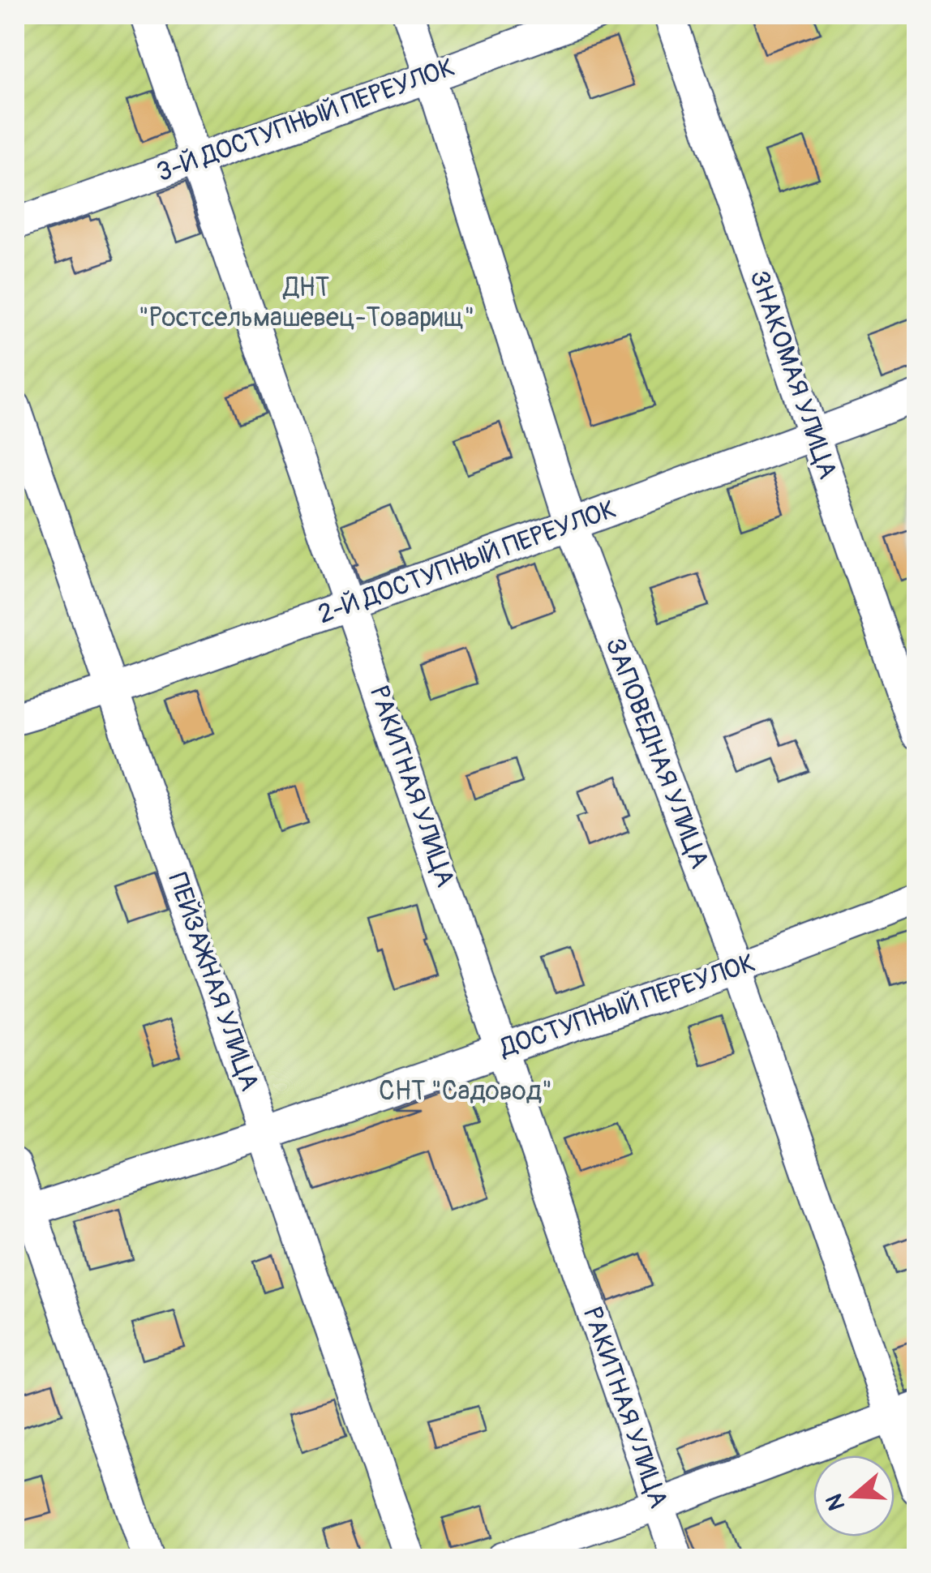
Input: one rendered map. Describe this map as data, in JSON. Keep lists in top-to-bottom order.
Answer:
{
  "streets": {
    "lane": [
      "3-Й ДОСТУПНЫЙ ПЕРЕУЛОК",
      "ЗНАКОМАЯ УЛИЦА",
      "2-Й ДОСТУПНЫЙ ПЕРЕУЛОК",
      "ЗАПОВЕДНАЯ УЛИЦА",
      "РАКИТНАЯ УЛИЦА",
      "ПЕЙЗАЖНАЯ УЛИЦА",
      "ДОСТУПНЫЙ ПЕРЕУЛОК"
    ]
  },
  "crossings": [
    ["3-Й ДОСТУПНЫЙ ПЕРЕУЛОК", "ЗАПОВЕДНАЯ УЛИЦА"],
    ["3-Й ДОСТУПНЫЙ ПЕРЕУЛОК", "РАКИТНАЯ УЛИЦА"],
    ["ЗНАКОМАЯ УЛИЦА", "2-Й ДОСТУПНЫЙ ПЕРЕУЛОК"],
    ["2-Й ДОСТУПНЫЙ ПЕРЕУЛОК", "ЗАПОВЕДНАЯ УЛИЦА"],
    ["2-Й ДОСТУПНЫЙ ПЕРЕУЛОК", "РАКИТНАЯ УЛИЦА"],
    ["2-Й ДОСТУПНЫЙ ПЕРЕУЛОК", "ПЕЙЗАЖНАЯ УЛИЦА"],
    ["ЗАПОВЕДНАЯ УЛИЦА", "ДОСТУПНЫЙ ПЕРЕУЛОК"],
    ["РАКИТНАЯ УЛИЦА", "ДОСТУПНЫЙ ПЕРЕУЛОК"],
    ["ПЕЙЗАЖНАЯ УЛИЦА", "ДОСТУПНЫЙ ПЕРЕУЛОК"]
  ],
  "parks": ["ДНТ \"Ростсельмашевец-Товарищ\"", "СНТ \"Садовод\""],
  "north": "left"
}
